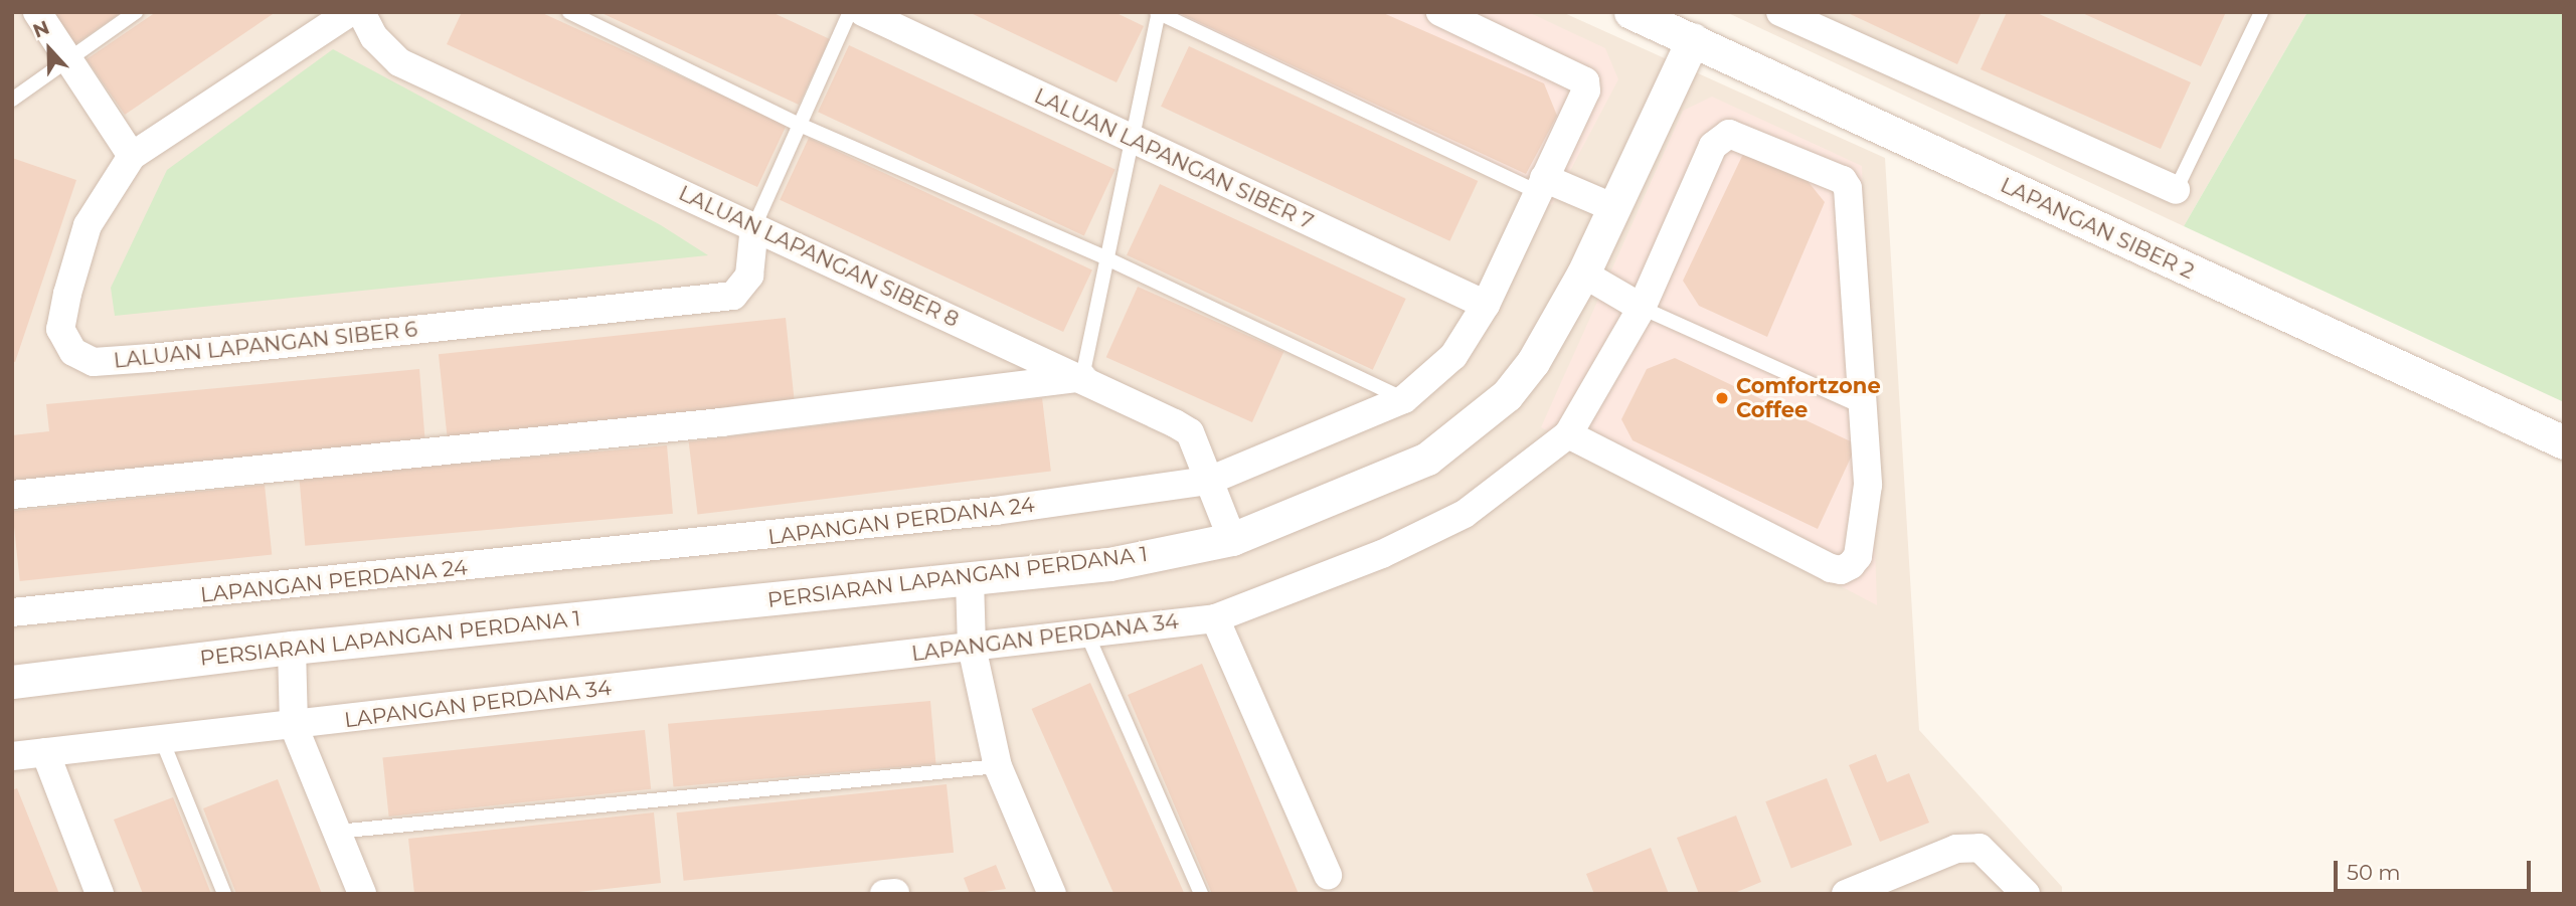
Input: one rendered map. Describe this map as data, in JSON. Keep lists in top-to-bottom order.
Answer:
{
  "streets": {
    "street": [
      "LALUAN LAPANGAN SIBER 7",
      "LAPANGAN SIBER 2",
      "LALUAN LAPANGAN SIBER 8",
      "LALUAN LAPANGAN SIBER 6",
      "LAPANGAN PERDANA 24",
      "PERSIARAN LAPANGAN PERDANA 1",
      "LAPANGAN PERDANA 34"
    ]
  },
  "crossings": [
    ["LALUAN LAPANGAN SIBER 7", "LAPANGAN PERDANA 24"],
    ["LAPANGAN SIBER 2", "PERSIARAN LAPANGAN PERDANA 1"],
    ["LALUAN LAPANGAN SIBER 8", "LALUAN LAPANGAN SIBER 6"],
    ["LALUAN LAPANGAN SIBER 8", "LAPANGAN PERDANA 24"],
    ["LALUAN LAPANGAN SIBER 8", "PERSIARAN LAPANGAN PERDANA 1"]
  ],
  "places": ["Comfortzone Coffee"],
  "scale_bar": "50 m",
  "north": "top"
}
